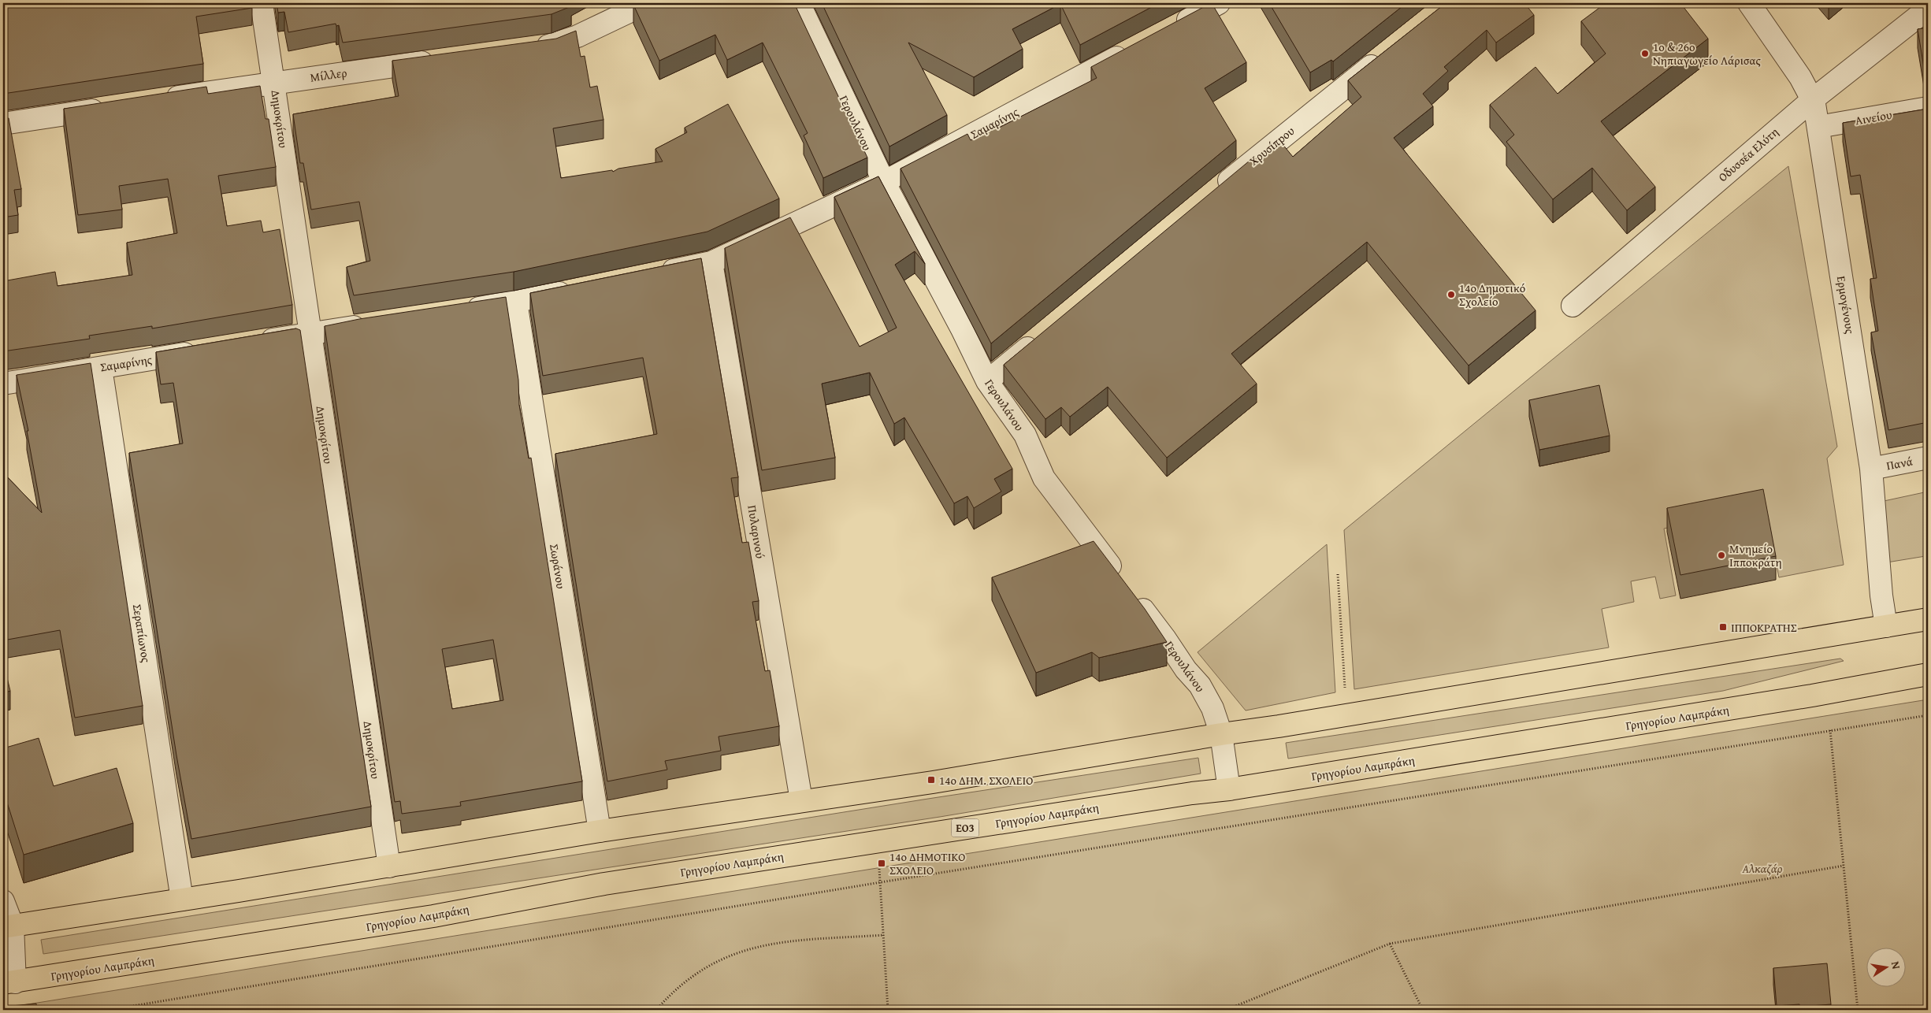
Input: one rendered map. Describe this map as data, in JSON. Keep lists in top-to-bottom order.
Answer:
{
  "streets": {
    "main road": ["Γρηγορίου Λαμπράκη", "ΕΟ3"],
    "street": [
      "Μίλλερ",
      "Αινείου",
      "Δημοκρίτου",
      "Γερουλάνου",
      "Σαμαρίνης",
      "Χρυσίπpου",
      "Οδυσσέα Ελύτη",
      "Ερμογένους",
      "Πανά",
      "Πυλαρινού",
      "Σωράνου",
      "Σεραπίωνος"
    ]
  },
  "crossings": [
    ["Μίλλερ", "Δημοκρίτου"],
    ["Αινείου", "Ερμογένους"],
    ["Γερουλάνου", "Σαμαρίνης"],
    ["Γερουλάνου", "Γρηγορίου Λαμπράκη"],
    ["Σαμαρίνης", "Πυλαρινού"],
    ["Σαμαρίνης", "Σεραπίωνος"],
    ["Οδυσσέα Ελύτη", "Ερμογένους"],
    ["Ερμογένους", "Πανά"]
  ],
  "parks": ["Αλκαζάρ"],
  "places": {
    "other": ["1ο & 26ο Νηπιαγωγείο Λάρισας", "14ο Δημοτικό Σχολείο", "Μνημείο Ιπποκράτη"],
    "transit": ["ΙΠΠΟΚΡΑΤΗΣ", "14ο ΔΗΜ. ΣΧΟΛΕΙΟ", "14ο ΔΗΜΟΤΙΚΟ ΣΧΟΛΕΙΟ"]
  },
  "north": "right"
}
